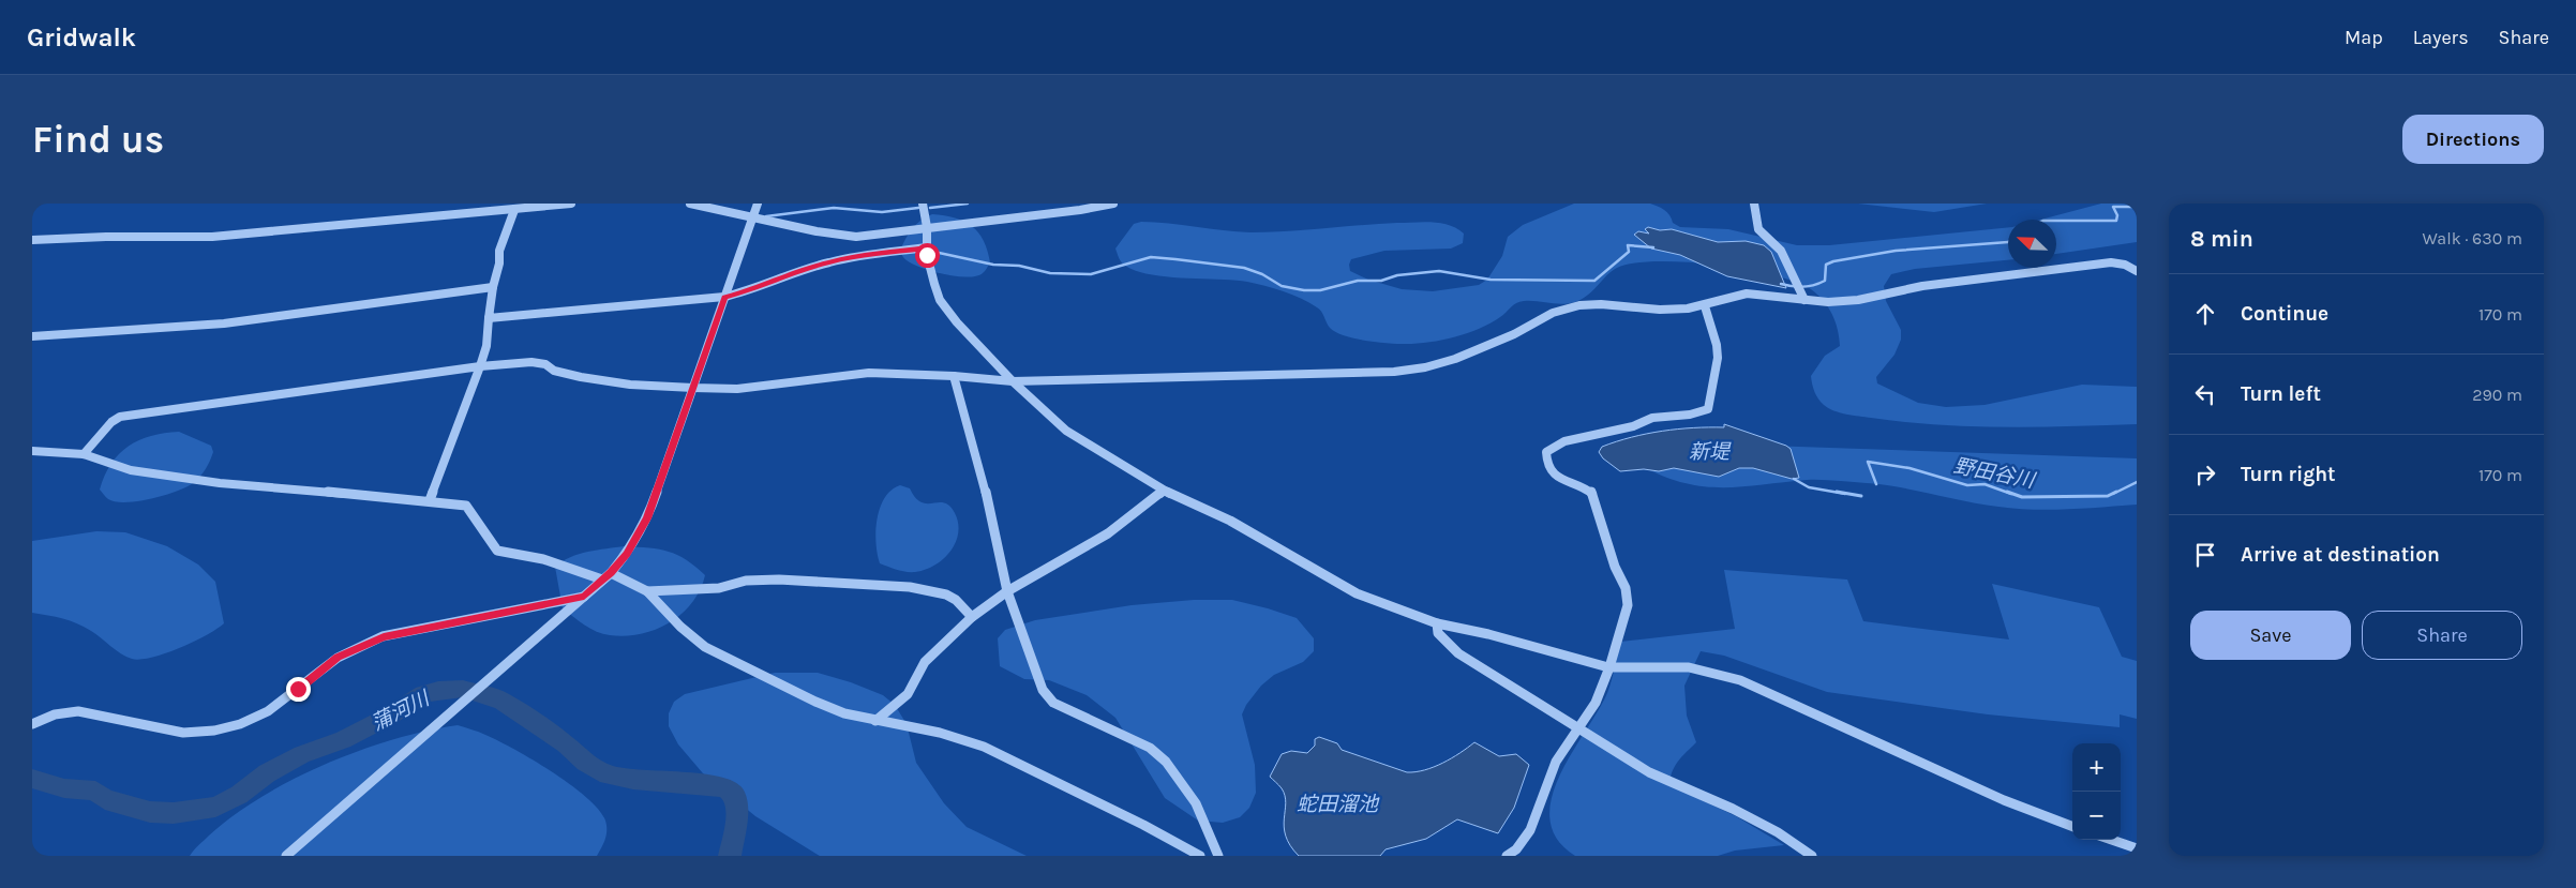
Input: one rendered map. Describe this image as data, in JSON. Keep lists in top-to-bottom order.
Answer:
{
  "water": [
    "新堤",
    "野田谷川",
    "蒲河川",
    "蛇田溜池"
  ],
  "north": "top left",
  "page": {
    "header": "Gridwalk",
    "nav": ["Map", "Layers", "Share"],
    "buttons": [
      "Directions",
      ["Save", "Share"]
    ],
    "title": "Find us",
    "heading": ["8 min", "Walk · 630 m"],
    "list": [
      ["Continue", "170 m"],
      ["Turn left", "290 m"],
      ["Turn right", "170 m"],
      "Arrive at destination"
    ],
    "map_buttons": ["+", "−"]
  }
}
